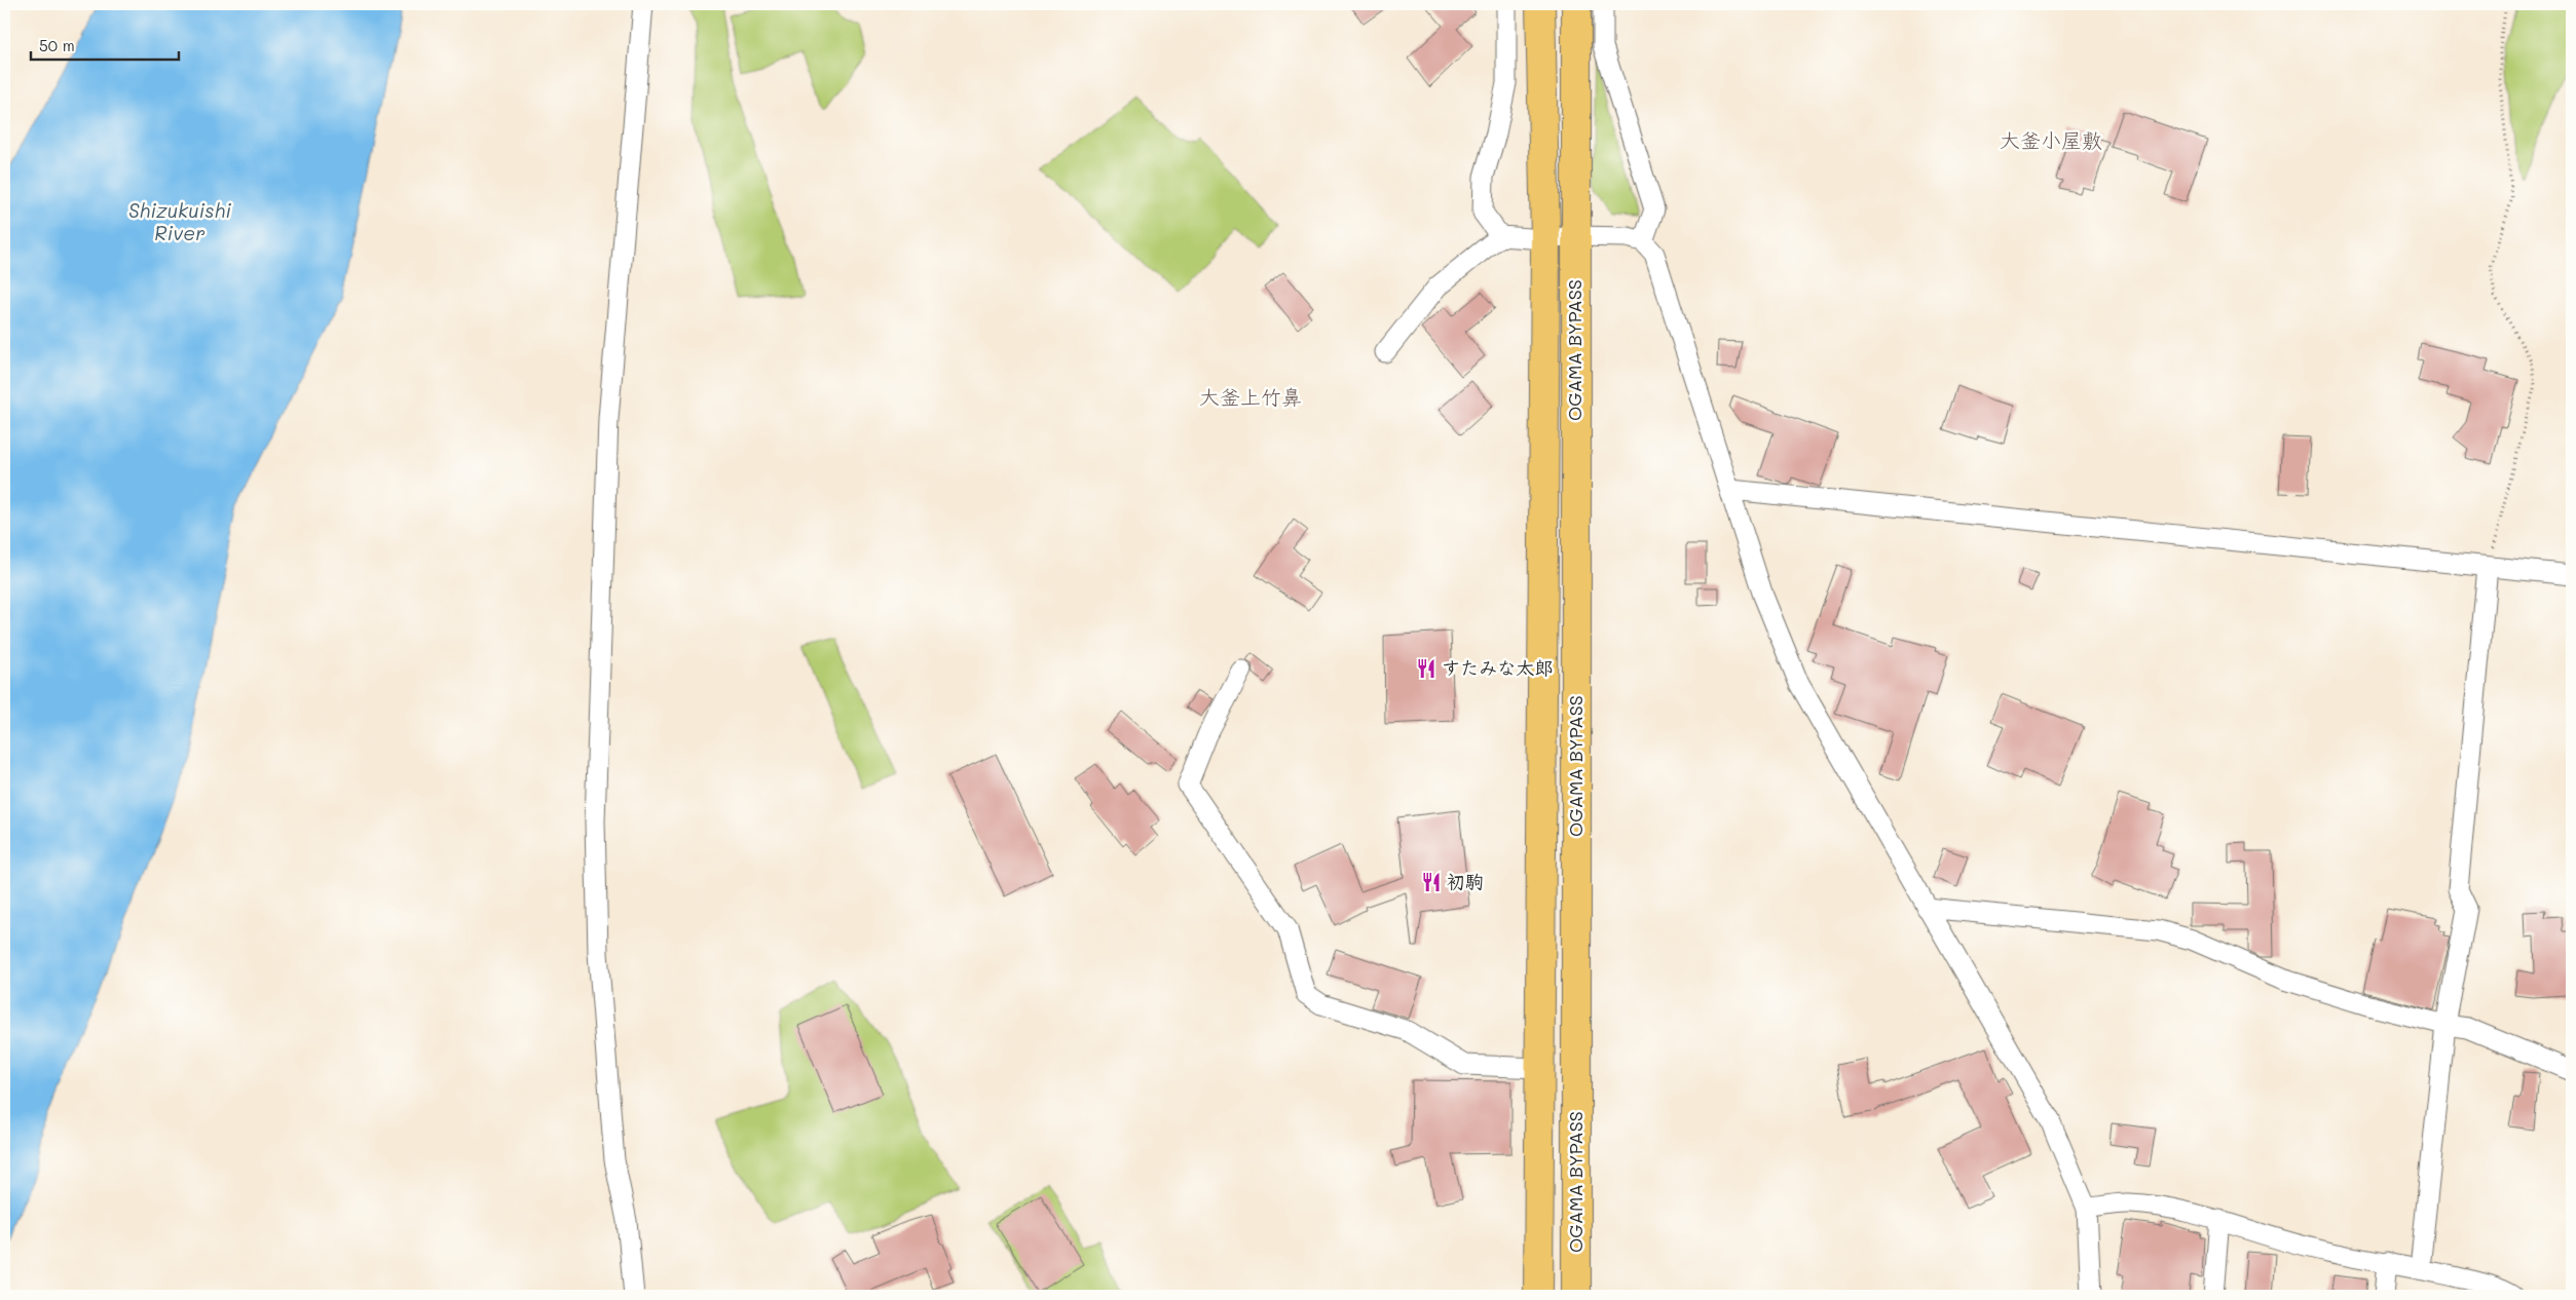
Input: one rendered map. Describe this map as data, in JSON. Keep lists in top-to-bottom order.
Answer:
{
  "streets": {
    "highway": ["OGAMA BYPASS"]
  },
  "districts": ["大釜小屋敷", "大釜上竹鼻"],
  "water": ["Shizukuishi River"],
  "places": {
    "restaurant": ["すたみな太郎", "初駒"]
  },
  "scale_bar": "50 m"
}
